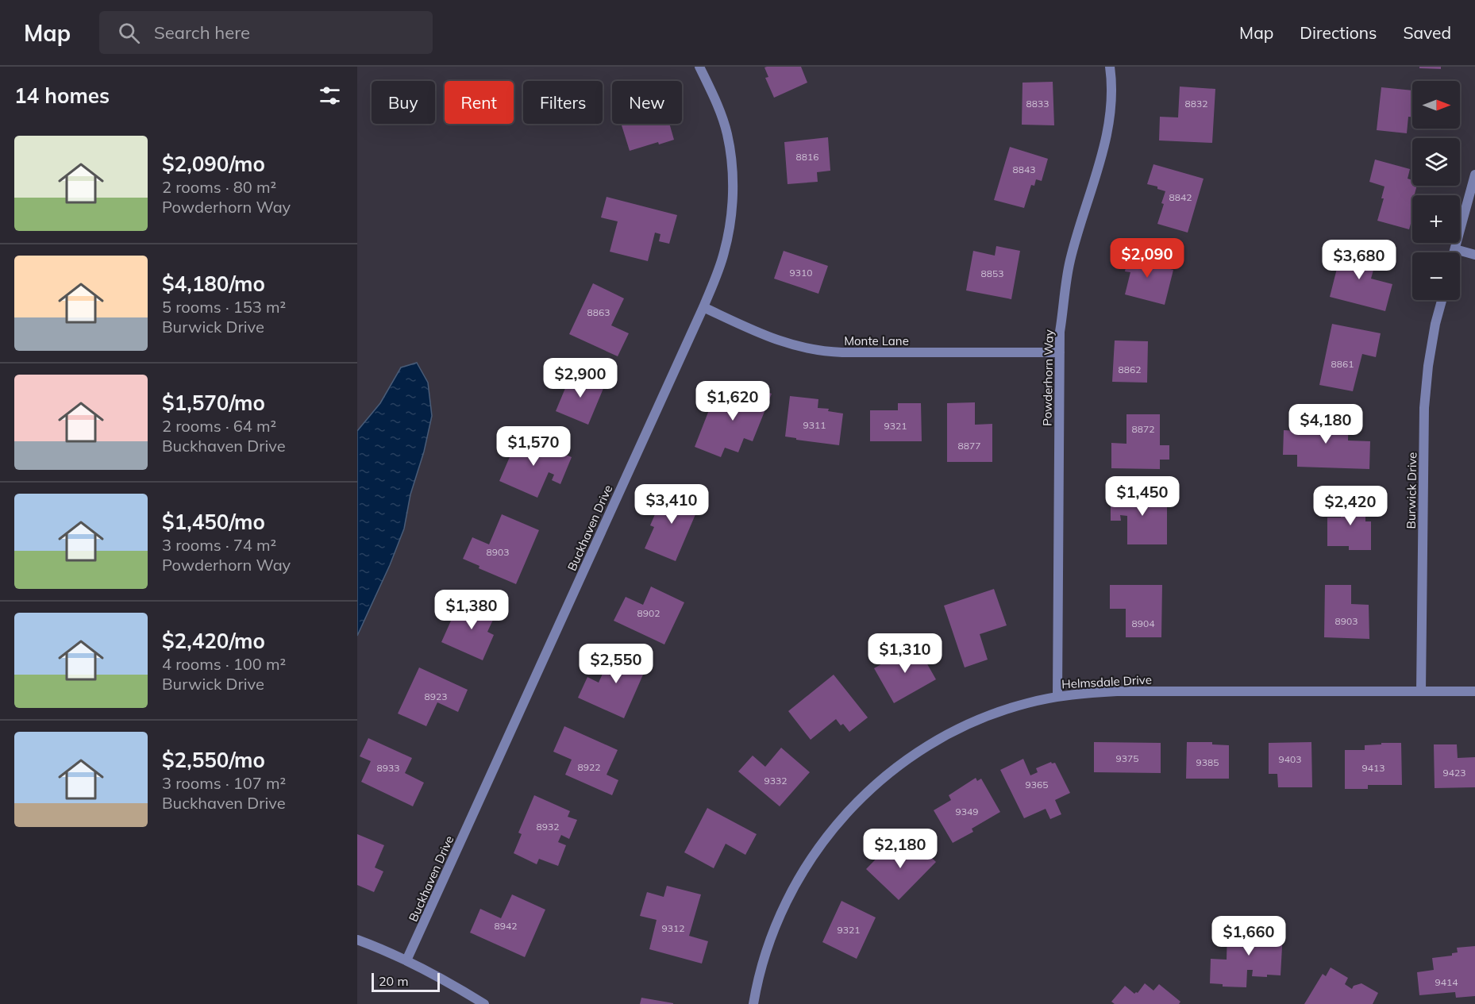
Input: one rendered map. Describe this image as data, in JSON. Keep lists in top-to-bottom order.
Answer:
{
  "streets": {
    "street": [
      "Monte Lane",
      "Powderhorn Way",
      "Burwick Drive",
      "Buckhaven Drive",
      "Helmsdale Drive"
    ]
  },
  "crossings": [
    ["Monte Lane", "Powderhorn Way"],
    ["Monte Lane", "Buckhaven Drive"],
    ["Powderhorn Way", "Helmsdale Drive"],
    ["Burwick Drive", "Helmsdale Drive"]
  ],
  "house_numbers": [
    "8833",
    "8832",
    "8816",
    "8843",
    "8842",
    "9310",
    "8853",
    "8863",
    "8861",
    "8862",
    "9311",
    "9321",
    "8872",
    "8877",
    "8903",
    "8902",
    "8903",
    "8904",
    "8923",
    "9375",
    "9403",
    "9385",
    "8922",
    "8933",
    "9413",
    "9423",
    "9332",
    "9365",
    "9349",
    "8932",
    "8942",
    "9312",
    "9321",
    "9414"
  ],
  "scale_bar": "20 m",
  "north": "right",
  "page": {
    "header": "Map",
    "search": "Search here",
    "nav": ["Map", "Directions", "Saved"],
    "heading": "14 homes",
    "map_buttons": ["+", "−"],
    "chip": [
      "Buy",
      "Rent",
      "Filters",
      "New"
    ],
    "list": [
      {
        "name": "$2,090/mo",
        "note": "2 rooms · 80 m² · Powderhorn Way"
      },
      {
        "name": "$4,180/mo",
        "note": "5 rooms · 153 m² · Burwick Drive"
      },
      {
        "name": "$1,570/mo",
        "note": "2 rooms · 64 m² · Buckhaven Drive"
      },
      {
        "name": "$1,450/mo",
        "note": "3 rooms · 74 m² · Powderhorn Way"
      },
      {
        "name": "$2,420/mo",
        "note": "4 rooms · 100 m² · Burwick Drive"
      },
      {
        "name": "$2,550/mo",
        "note": "3 rooms · 107 m² · Buckhaven Drive"
      }
    ],
    "price": [
      "$2,090",
      "$3,680",
      "$2,900",
      "$1,620",
      "$4,180",
      "$1,570",
      "$1,450",
      "$3,410",
      "$2,420",
      "$1,380",
      "$1,310",
      "$2,550",
      "$2,180",
      "$1,660"
    ],
    "scale": "20 m"
  }
}
